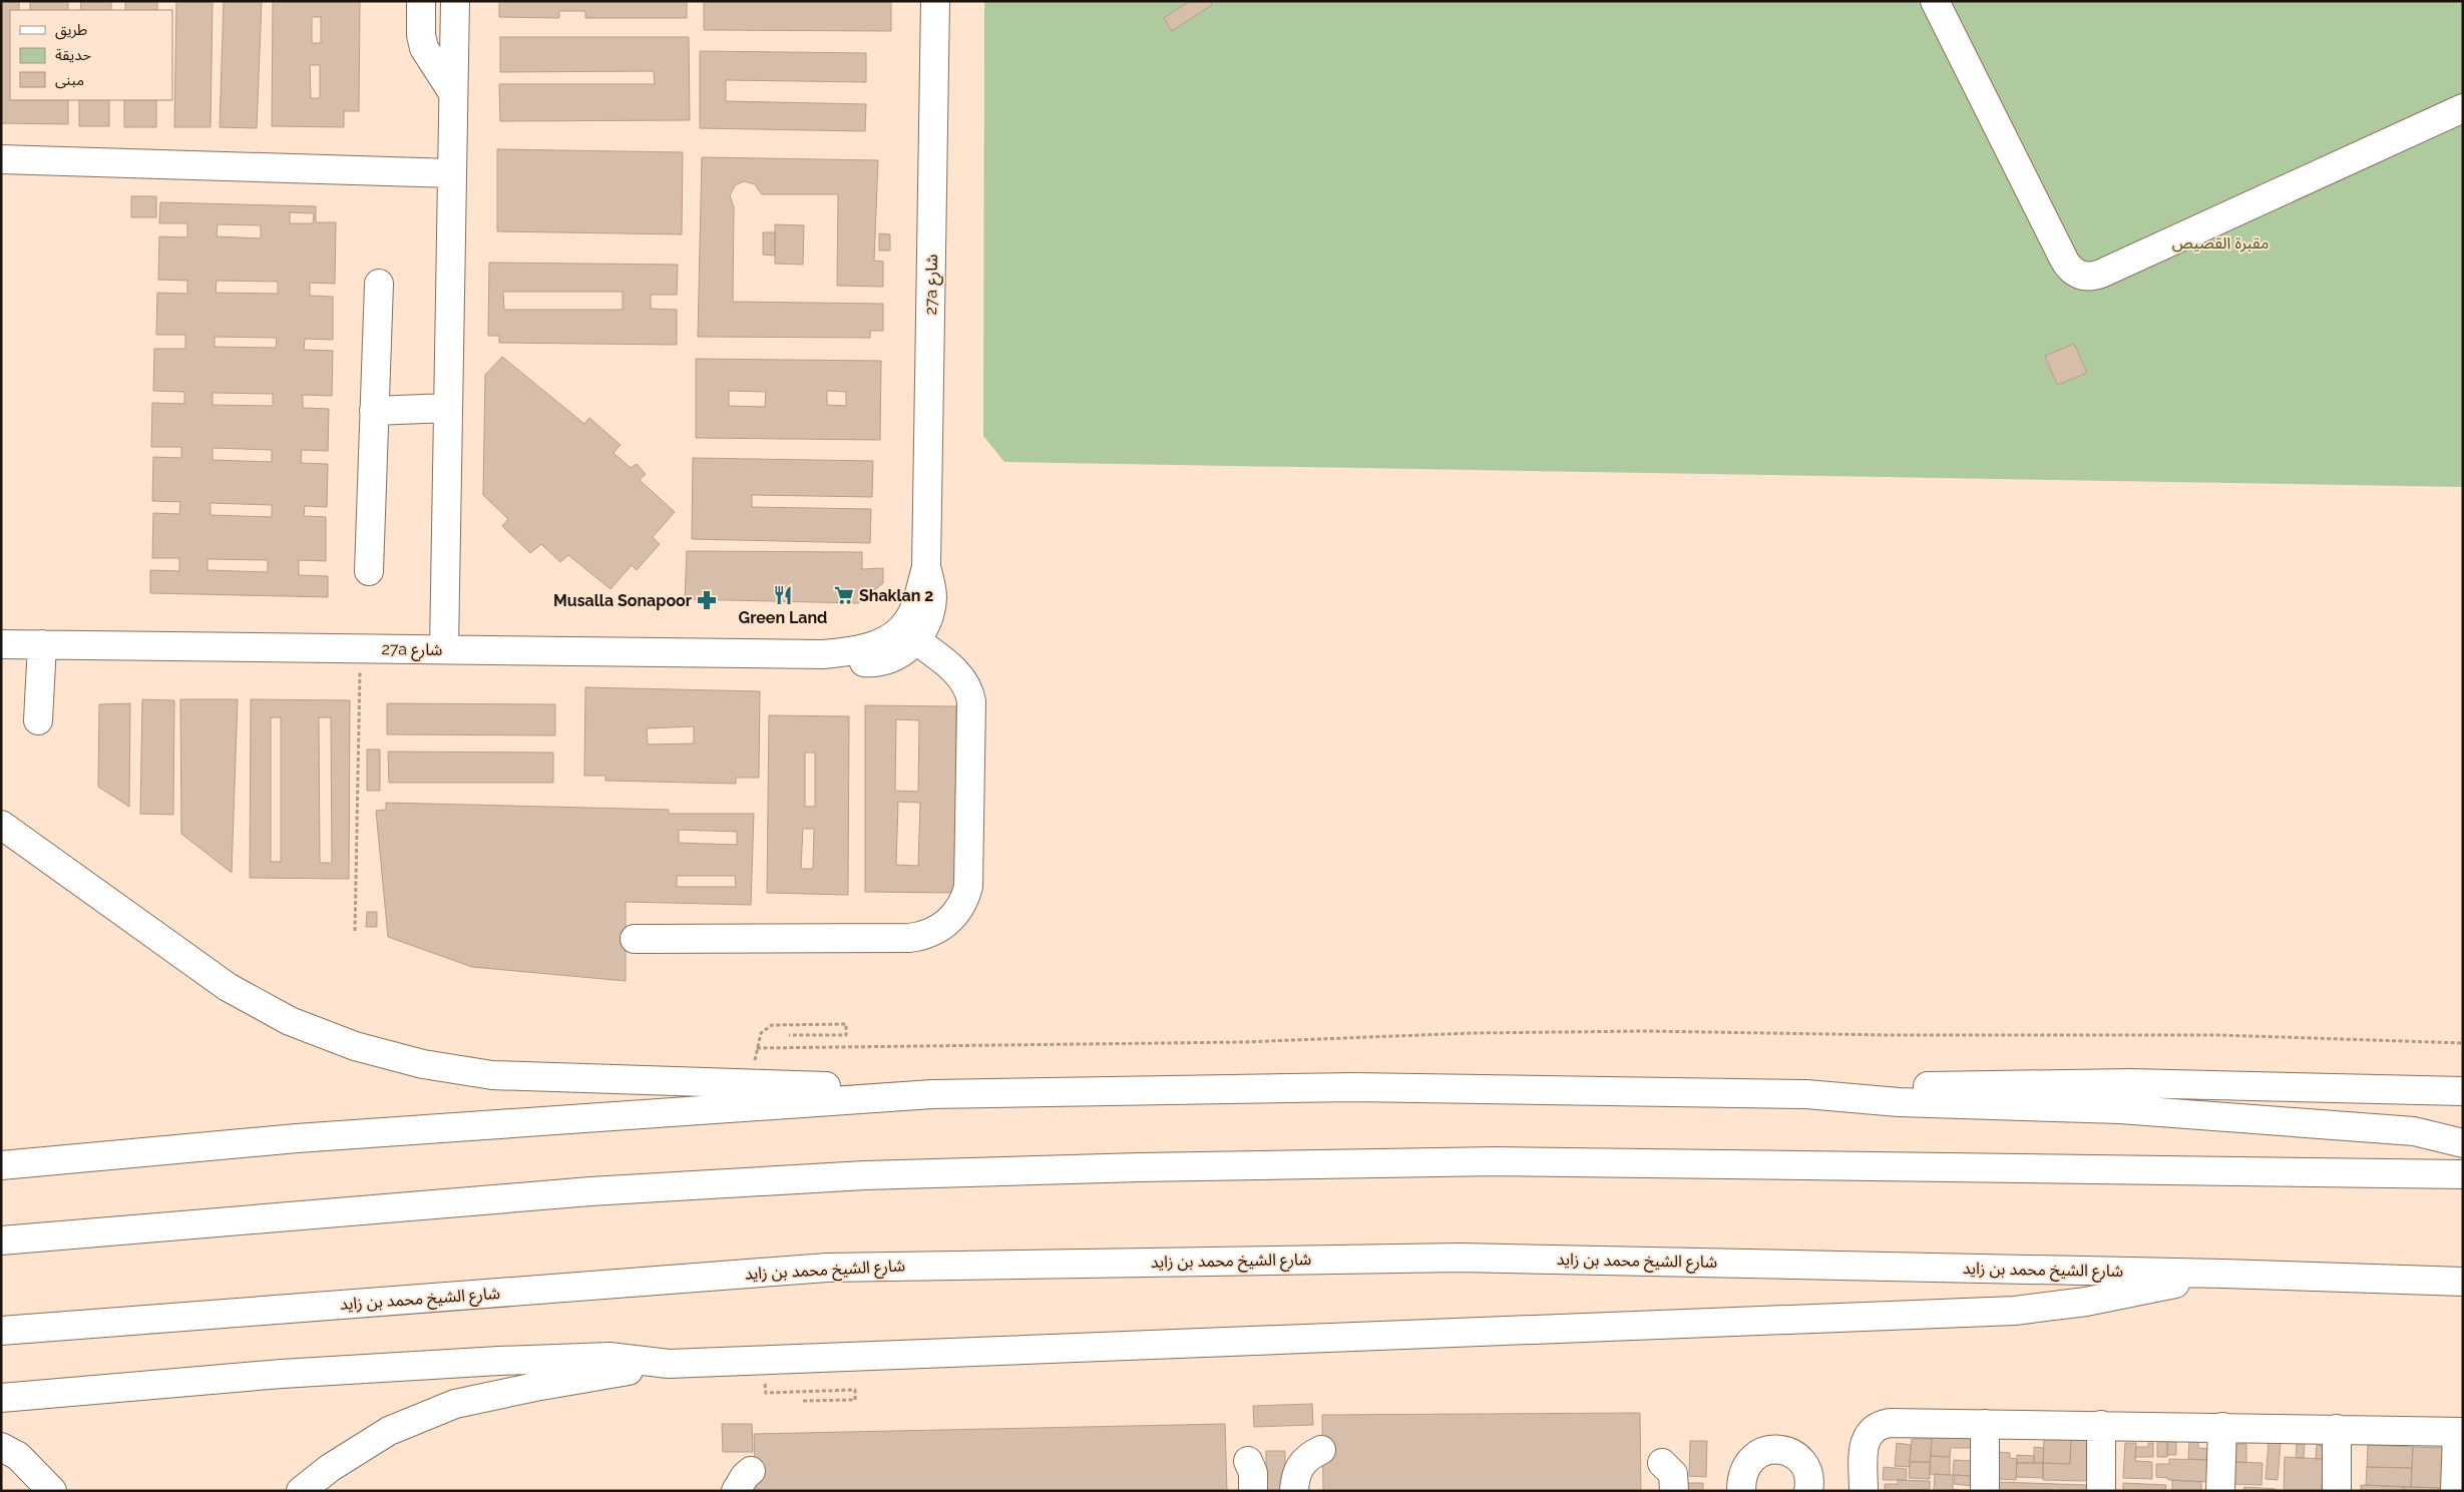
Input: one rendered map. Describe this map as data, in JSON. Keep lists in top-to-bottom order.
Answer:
{
  "streets": {
    "main road": ["27a شارع", "شارع الشيخ محمد بن زايد"]
  },
  "parks": ["مقبرة القصيص"],
  "places": {
    "restaurant": ["Green Land"],
    "supermarket": ["Shaklan 2"],
    "pharmacy": ["Musalla Sonapoor"]
  },
  "legend": ["طريق", "حديقة", "مبنى"]
}
